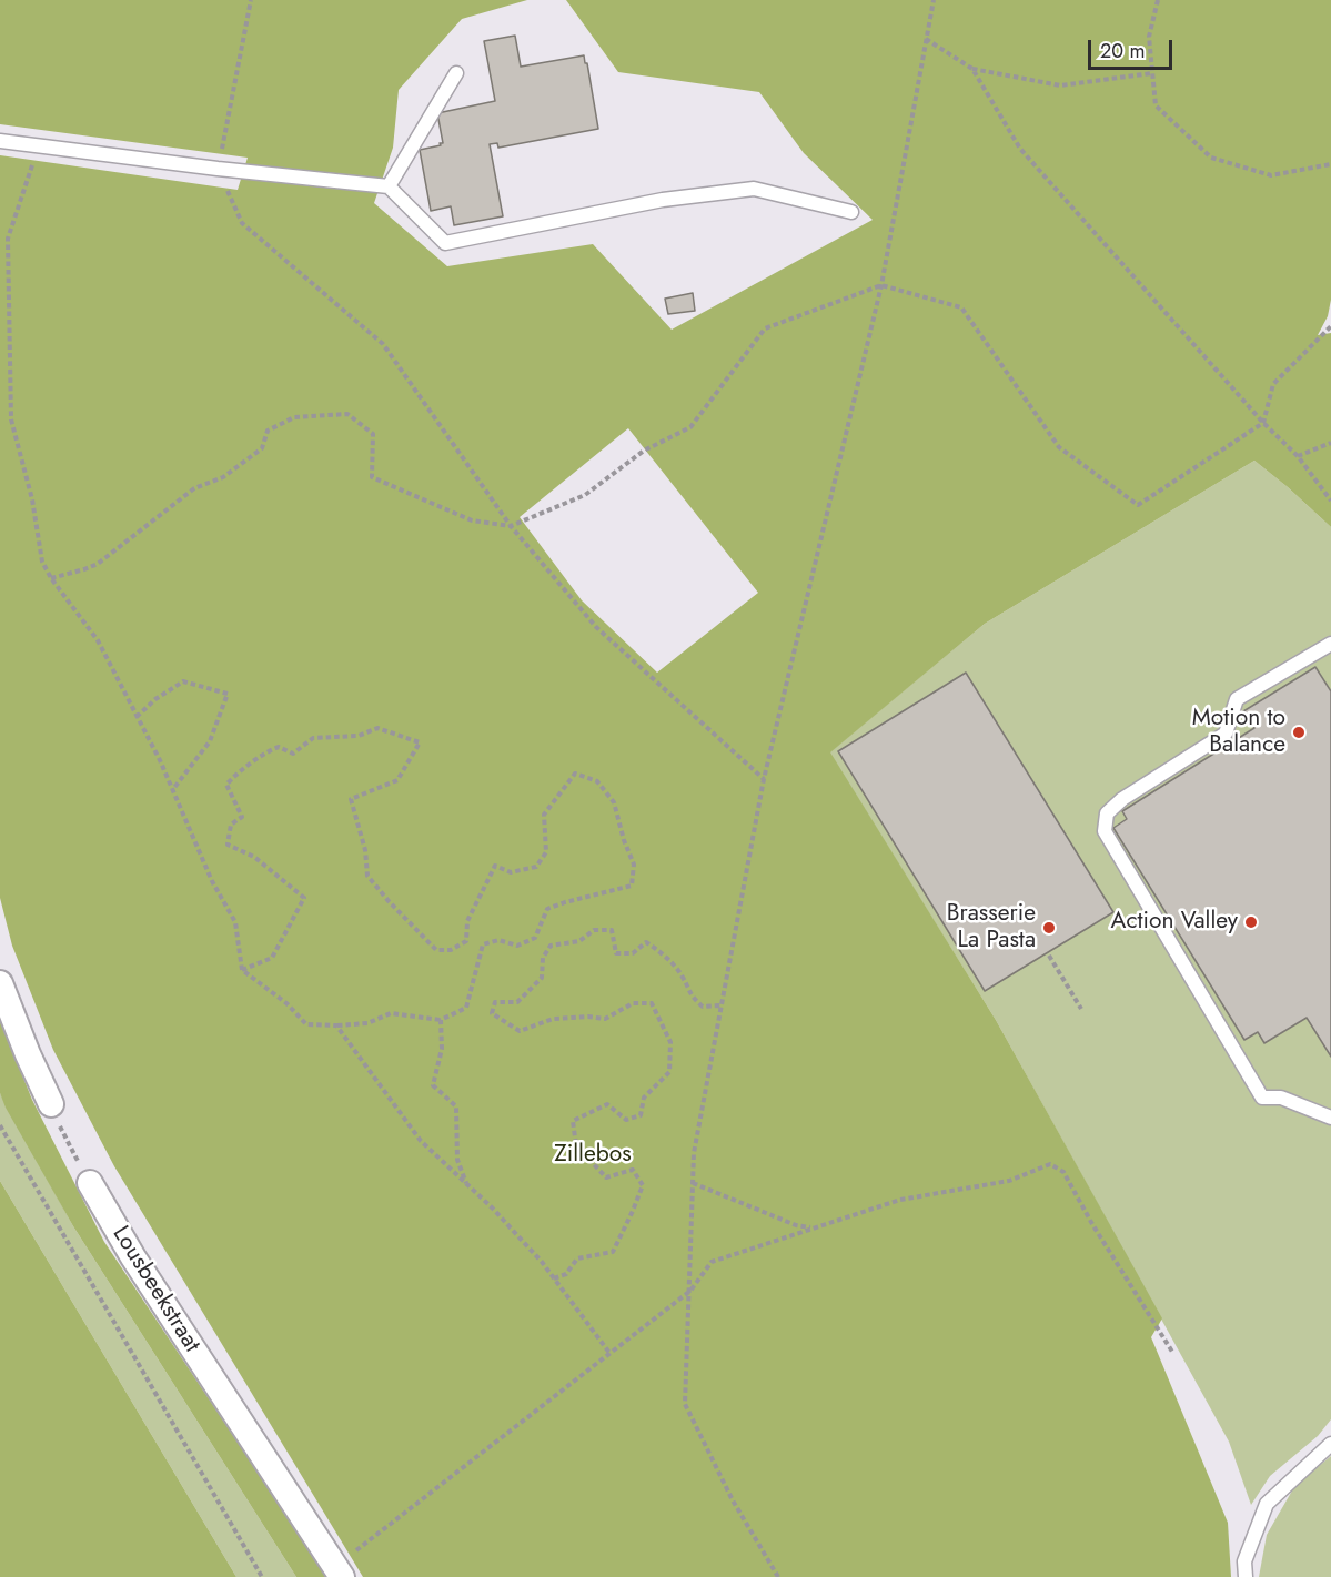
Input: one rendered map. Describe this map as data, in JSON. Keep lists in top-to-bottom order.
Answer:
{
  "streets": {
    "street": ["Lousbeekstraat"]
  },
  "parks": ["Zillebos"],
  "places": ["Motion to Balance", "Action Valley", "Brasserie La Pasta"],
  "scale_bar": "20 m"
}
